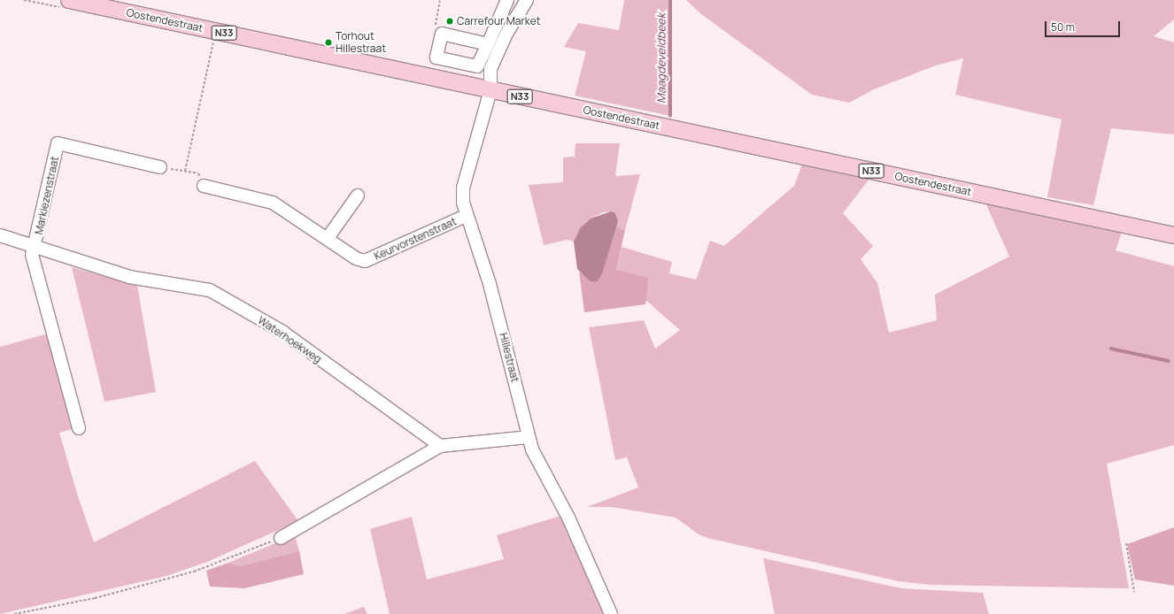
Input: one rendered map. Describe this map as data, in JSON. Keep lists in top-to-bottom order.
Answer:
{
  "streets": {
    "main road": ["Oostendestraat", "N33"],
    "street": [
      "Markiezenstraat",
      "Keurvorstenstraat",
      "Waterhoekweg",
      "Hillestraat"
    ]
  },
  "crossings": [
    ["Oostendestraat", "Hillestraat"],
    ["Markiezenstraat", "Waterhoekweg"],
    ["Keurvorstenstraat", "Hillestraat"]
  ],
  "water": ["Maagdeveldbeek"],
  "places": ["Carrefour Market", "Torhout Hillestraat"],
  "scale_bar": "50 m"
}
